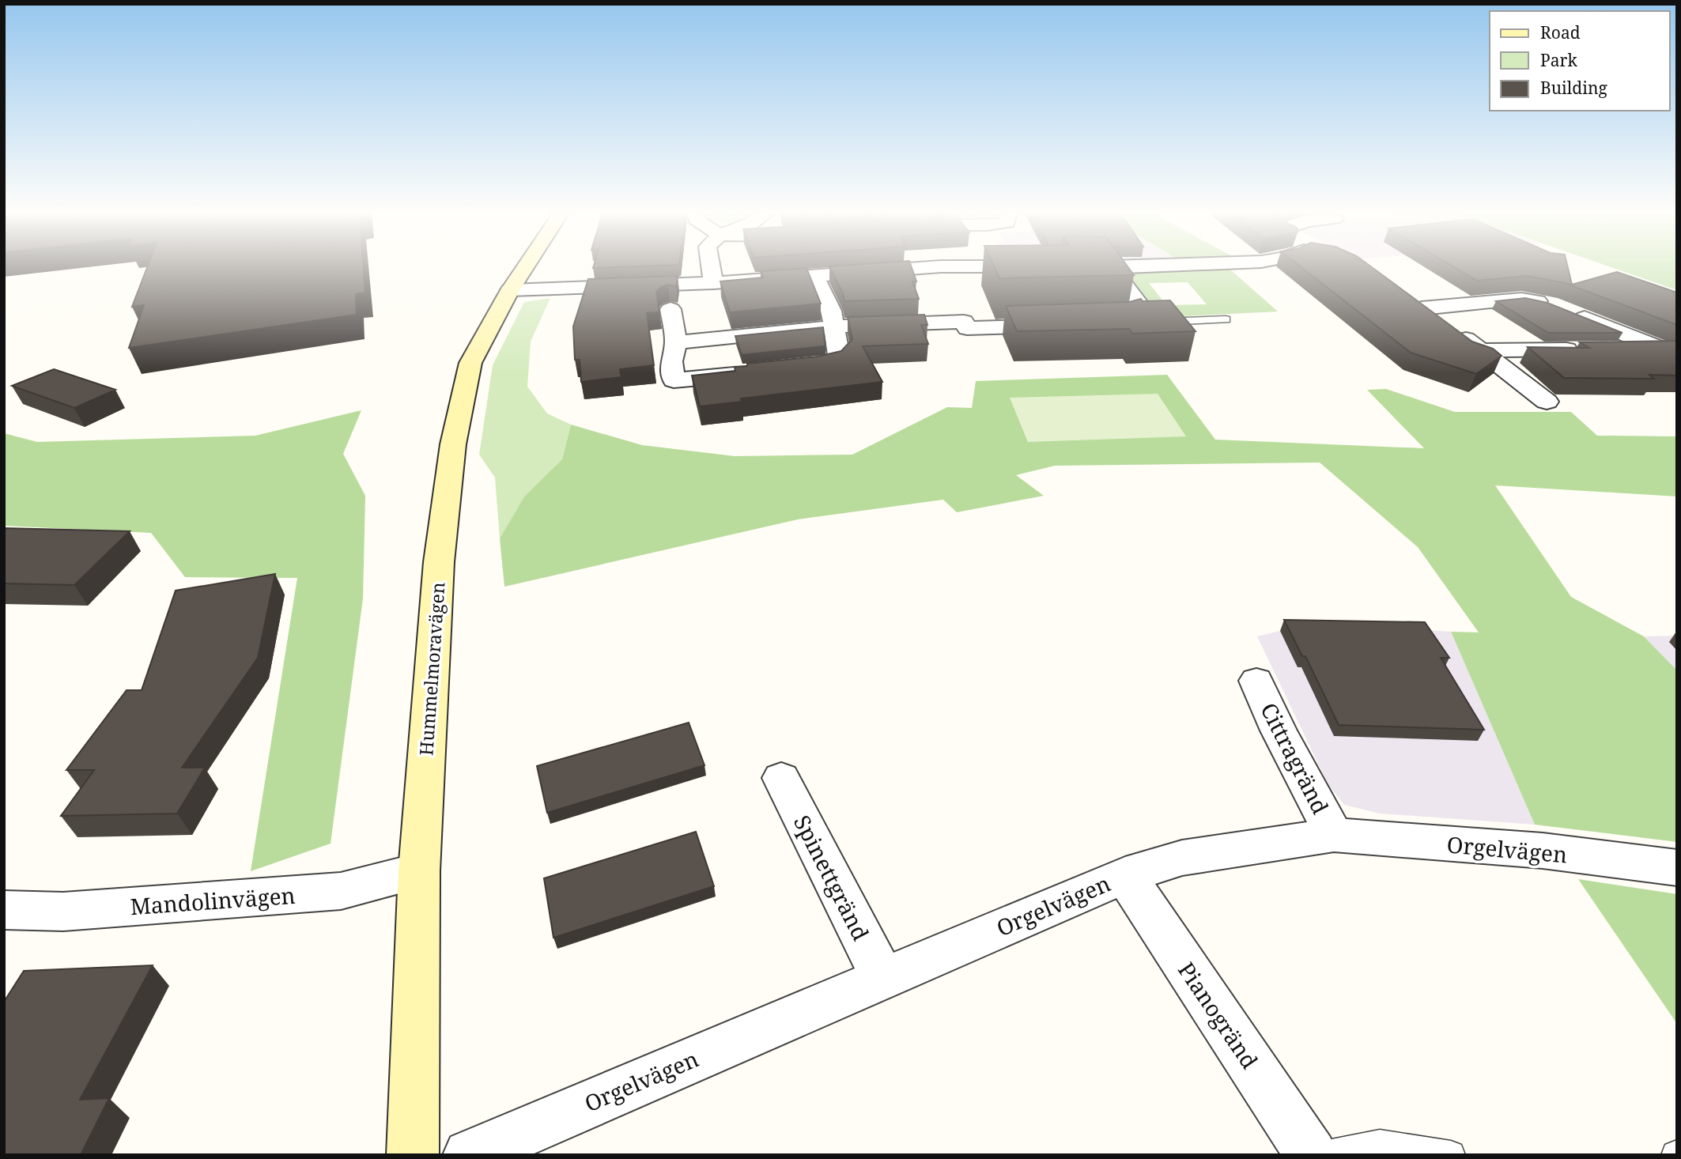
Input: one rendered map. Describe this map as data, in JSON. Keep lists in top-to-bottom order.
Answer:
{
  "streets": {
    "street": [
      "Hummelmoravägen",
      "Cittragränd",
      "Orgelvägen",
      "Spinettgränd",
      "Mandolinvägen",
      "Pianogränd"
    ]
  },
  "crossings": [
    ["Hummelmoravägen", "Mandolinvägen"],
    ["Cittragränd", "Orgelvägen"],
    ["Orgelvägen", "Spinettgränd"],
    ["Orgelvägen", "Pianogränd"]
  ],
  "legend": ["Road", "Park", "Building"]
}
